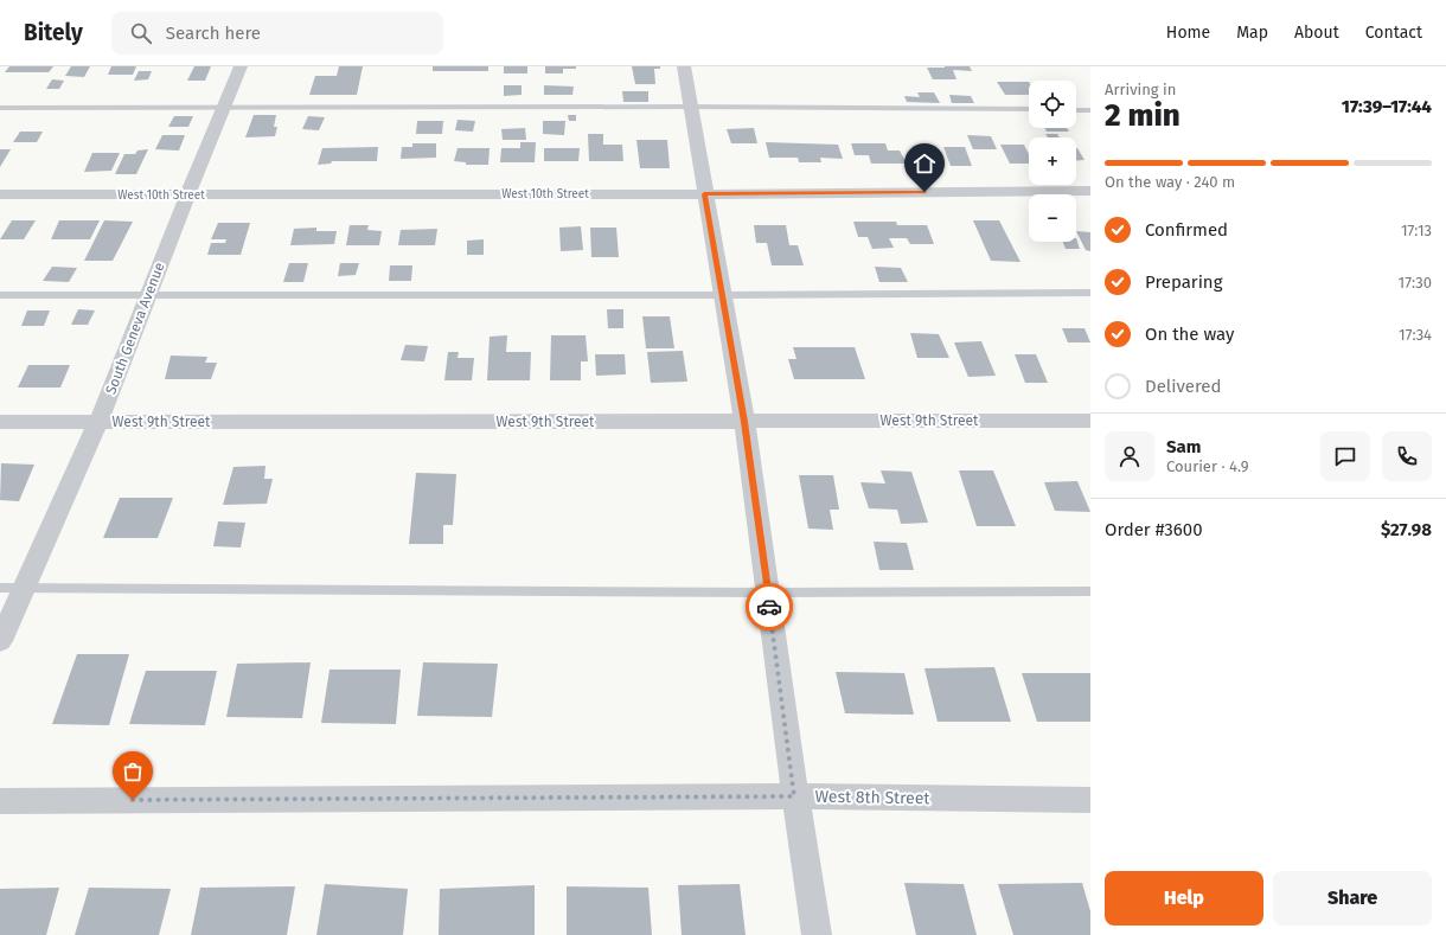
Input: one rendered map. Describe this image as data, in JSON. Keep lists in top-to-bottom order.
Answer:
{
  "streets": {
    "street": [
      "West 10th Street",
      "South Geneva Avenue",
      "West 9th Street",
      "West 8th Street"
    ]
  },
  "crossings": [
    ["West 10th Street", "South Geneva Avenue"],
    ["South Geneva Avenue", "West 9th Street"]
  ],
  "page": {
    "header": "Bitely",
    "search": "Search here",
    "nav": [
      "Home",
      "Map",
      "About",
      "Contact"
    ],
    "heading": ["2 min", "Arriving in", "17:39–17:44"],
    "panel": [
      "Sam",
      "Courier · 4.9",
      "Order #3600",
      "$27.98"
    ],
    "map_buttons": ["+", "−"],
    "bar": "On the way · 240 m",
    "list": [
      ["Confirmed", "17:13"],
      ["Preparing", "17:30"],
      ["On the way", "17:34"],
      "Delivered"
    ],
    "buttons": ["Help", "Share"]
  }
}
